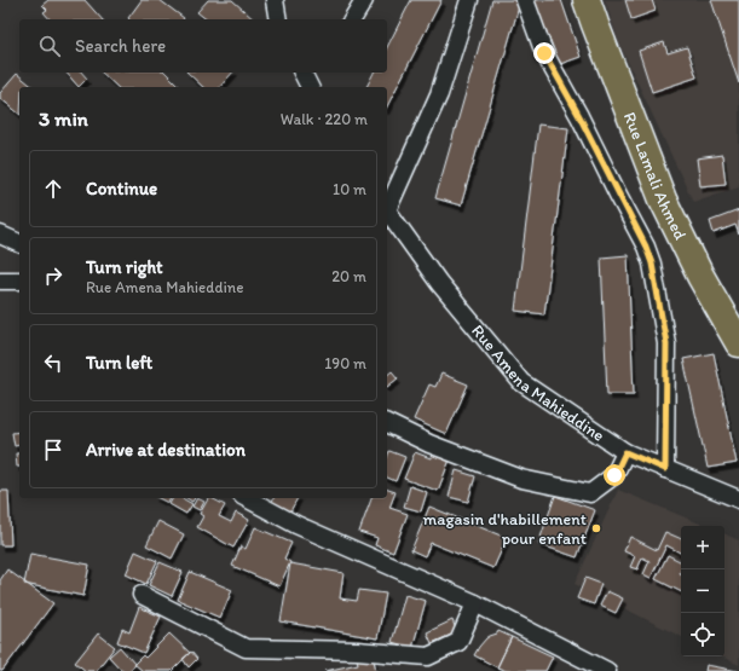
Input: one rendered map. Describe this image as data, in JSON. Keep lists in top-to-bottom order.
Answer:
{
  "streets": {
    "main road": ["Rue Lamali Ahmed"],
    "street": ["Rue Amena Mahieddine"]
  },
  "places": ["magasin d'habillement pour enfant"],
  "page": {
    "search": "Search here",
    "heading": ["3 min", "Walk · 220 m"],
    "list": [
      ["Continue", "10 m"],
      ["Turn right", "Rue Amena Mahieddine", "20 m"],
      ["Turn left", "190 m"],
      "Arrive at destination"
    ],
    "map_buttons": ["+", "−"]
  }
}
